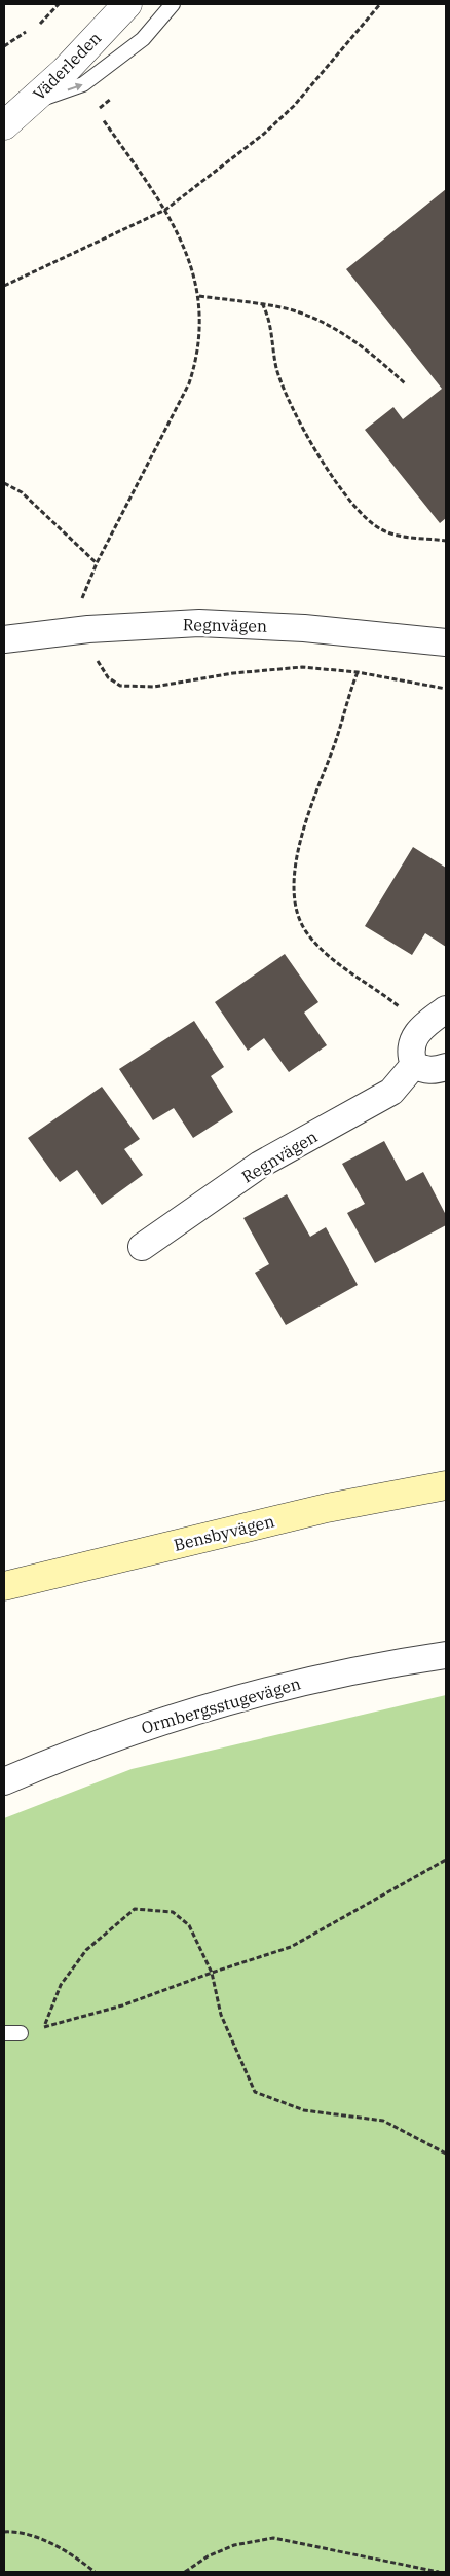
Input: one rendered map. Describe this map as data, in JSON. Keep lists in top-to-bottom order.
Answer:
{
  "streets": {
    "main road": ["Bensbyvägen"],
    "street": ["Väderleden", "Regnvägen", "Ormbergsstugevägen"]
  }
}
